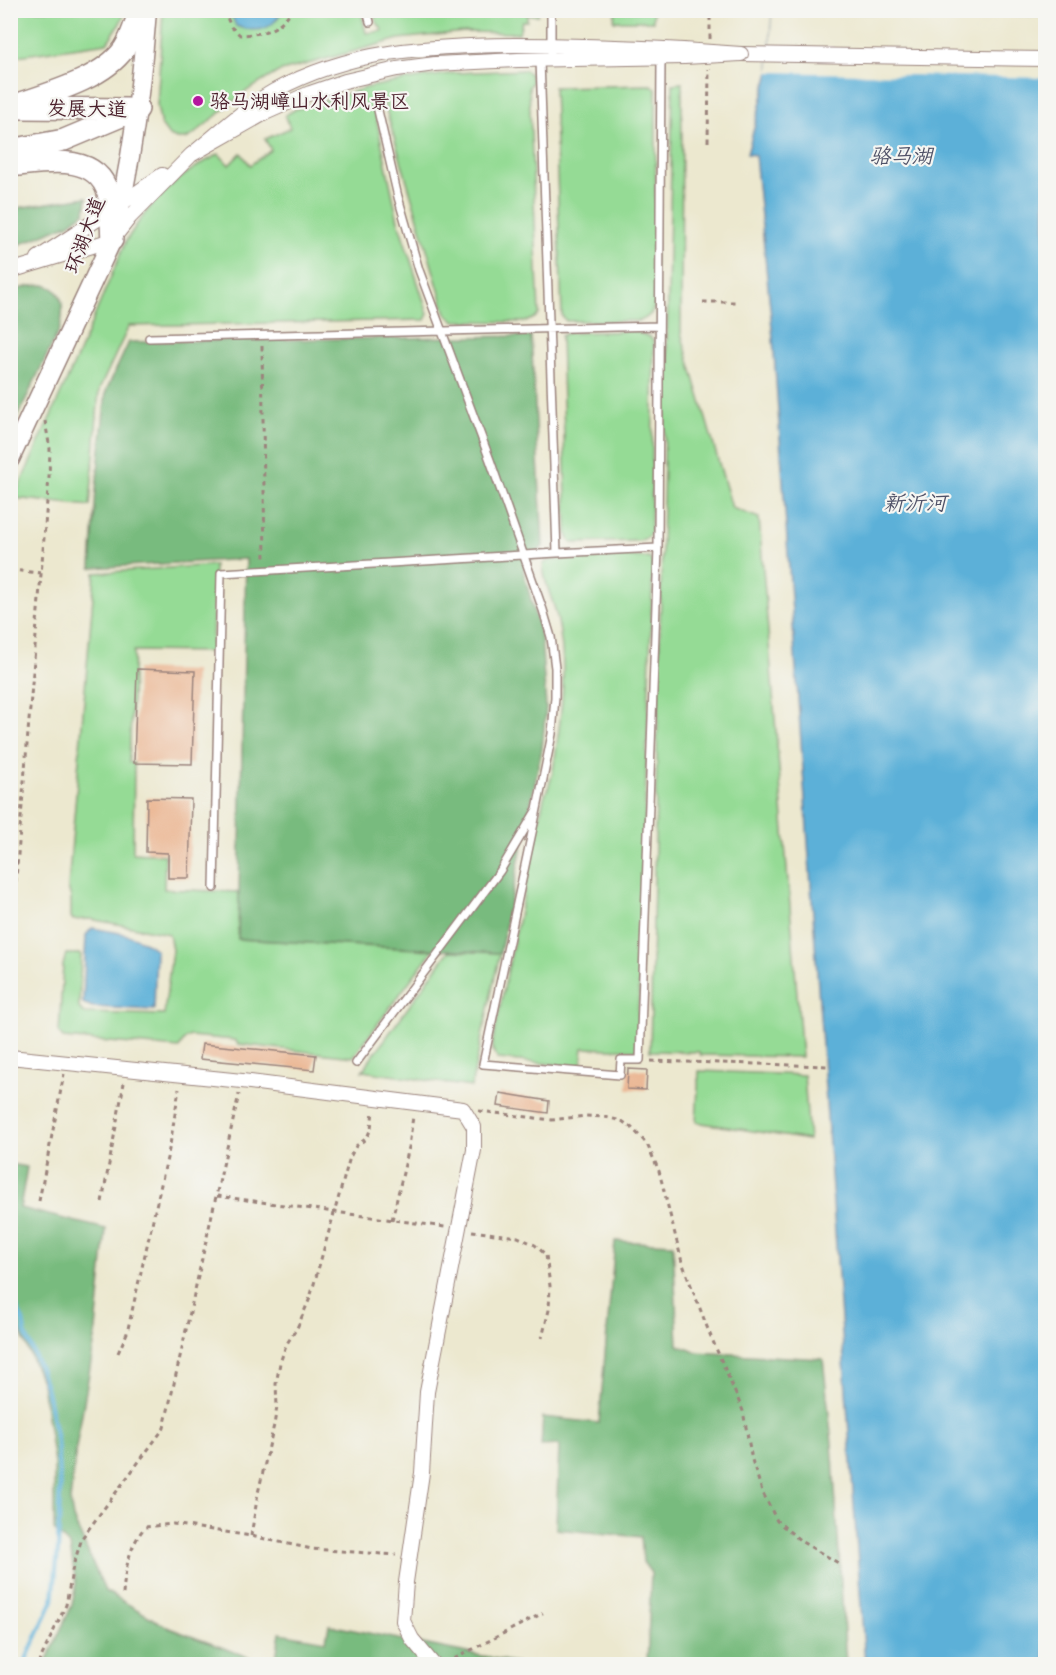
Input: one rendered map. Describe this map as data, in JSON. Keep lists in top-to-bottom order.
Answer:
{
  "streets": {
    "main road": ["发展大道", "环湖大道"]
  },
  "crossings": [
    ["发展大道", "环湖大道"]
  ],
  "water": ["骆马湖", "新沂河"],
  "places": ["骆马湖嶂山水利风景区"]
}
